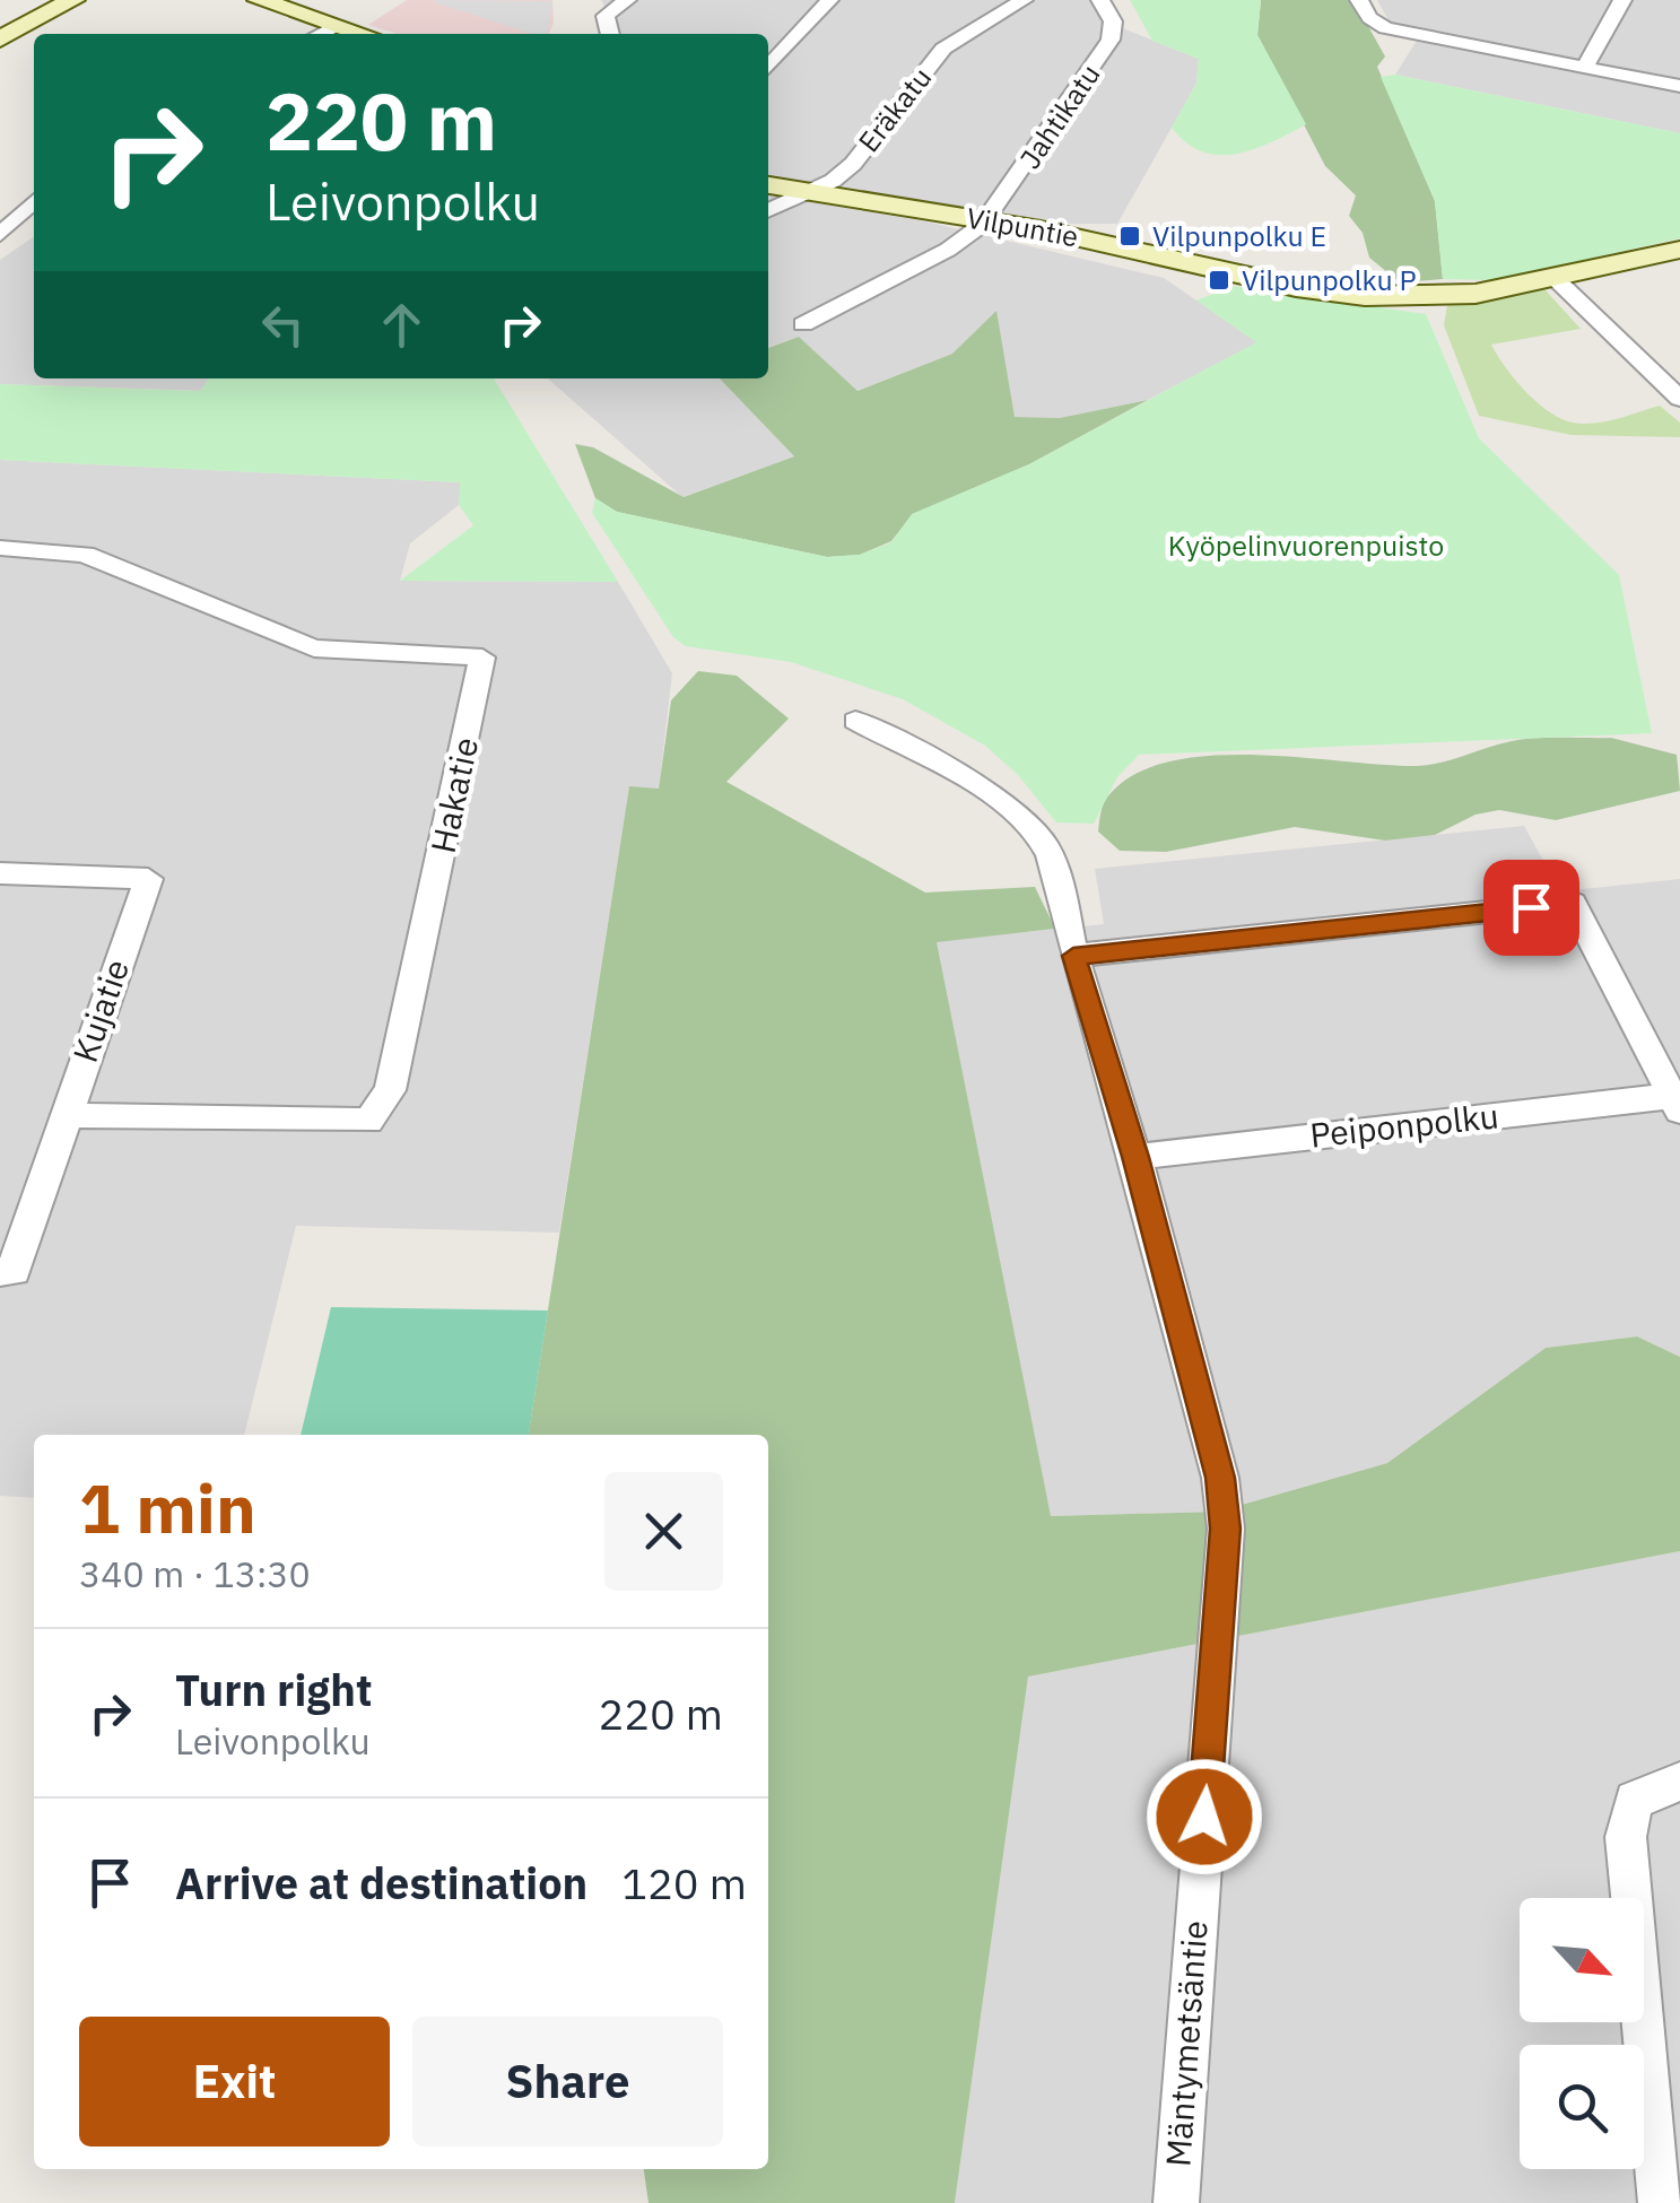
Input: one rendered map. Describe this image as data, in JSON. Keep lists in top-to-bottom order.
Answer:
{
  "streets": {
    "street": [
      "Eräkatu",
      "Jahtikatu",
      "Vilpuntie",
      "Hakatie",
      "Kujatie",
      "Peiponpolku",
      "Mäntymetsäntie"
    ]
  },
  "crossings": [
    ["Eräkatu", "Vilpuntie"],
    ["Jahtikatu", "Vilpuntie"],
    ["Hakatie", "Kujatie"],
    ["Peiponpolku", "Mäntymetsäntie"]
  ],
  "parks": ["Kyöpelinvuorenpuisto"],
  "places": {
    "transit": ["Vilpunpolku E", "Vilpunpolku P"]
  },
  "north": "bottom right",
  "page": {
    "turn": ["220 m", "Leivonpolku"],
    "heading": ["1 min", "340 m · 13:30"],
    "list": [
      {
        "name": "Turn right",
        "note": "Leivonpolku",
        "value": "220 m"
      },
      {
        "name": "Arrive at destination",
        "value": "120 m"
      }
    ],
    "buttons": ["Exit", "Share"]
  }
}
